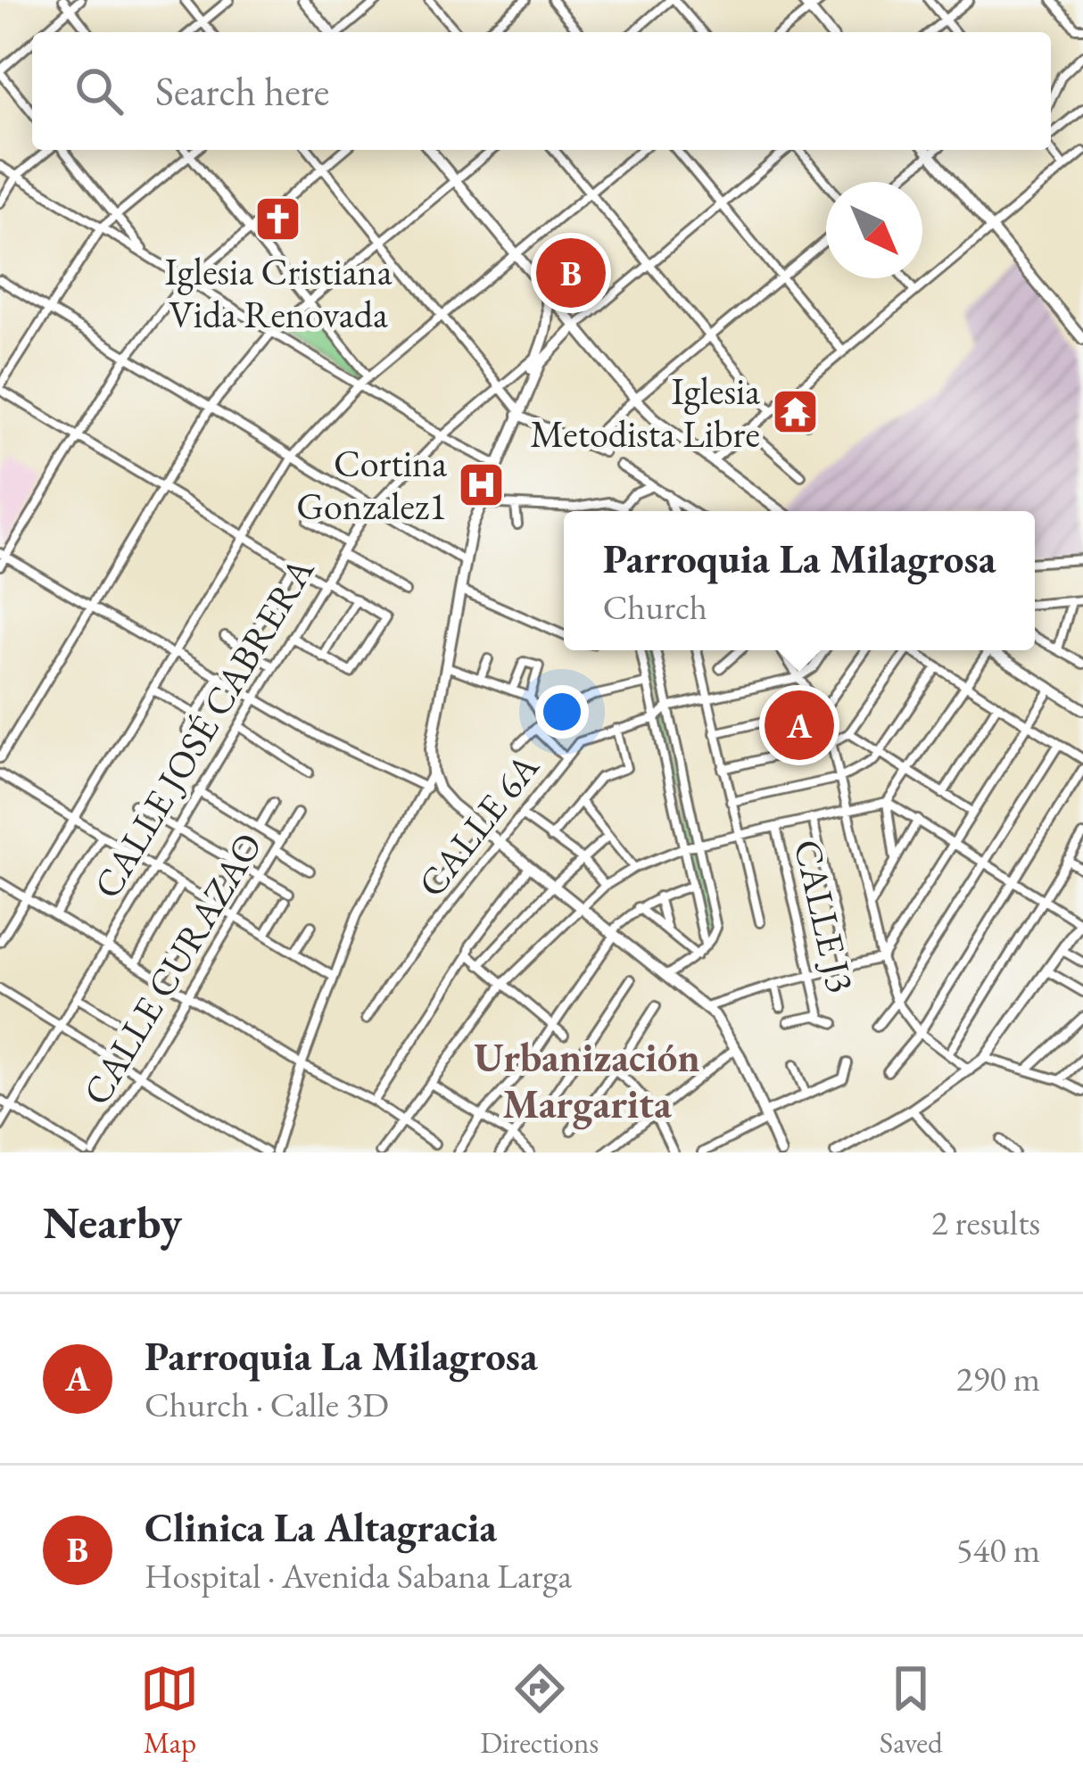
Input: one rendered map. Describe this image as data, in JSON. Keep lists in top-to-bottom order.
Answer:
{
  "streets": {
    "main road": ["CALLE JOSÉ CABRERA"],
    "street": ["CALLE 6A", "CALLE J3", "CALLE CURAZAO"]
  },
  "districts": ["Urbanización Margarita"],
  "places": {
    "church": ["Iglesia Cristiana Vida Renovada"],
    "temple": ["Iglesia Metodista Libre"],
    "hospital": ["Cortina Gonzalez1"]
  },
  "north": "bottom right",
  "page": {
    "search": "Search here",
    "pins": ["B", "A"],
    "popup": ["Parroquia La Milagrosa", "Church"],
    "heading": ["Nearby", "2 results"],
    "list": [
      {
        "mark": "A",
        "name": "Parroquia La Milagrosa",
        "note": "Church · Calle 3D",
        "value": "290 m"
      },
      {
        "mark": "B",
        "name": "Clinica La Altagracia",
        "note": "Hospital · Avenida Sabana Larga",
        "value": "540 m"
      }
    ],
    "nav": ["Map", "Directions", "Saved"]
  }
}
